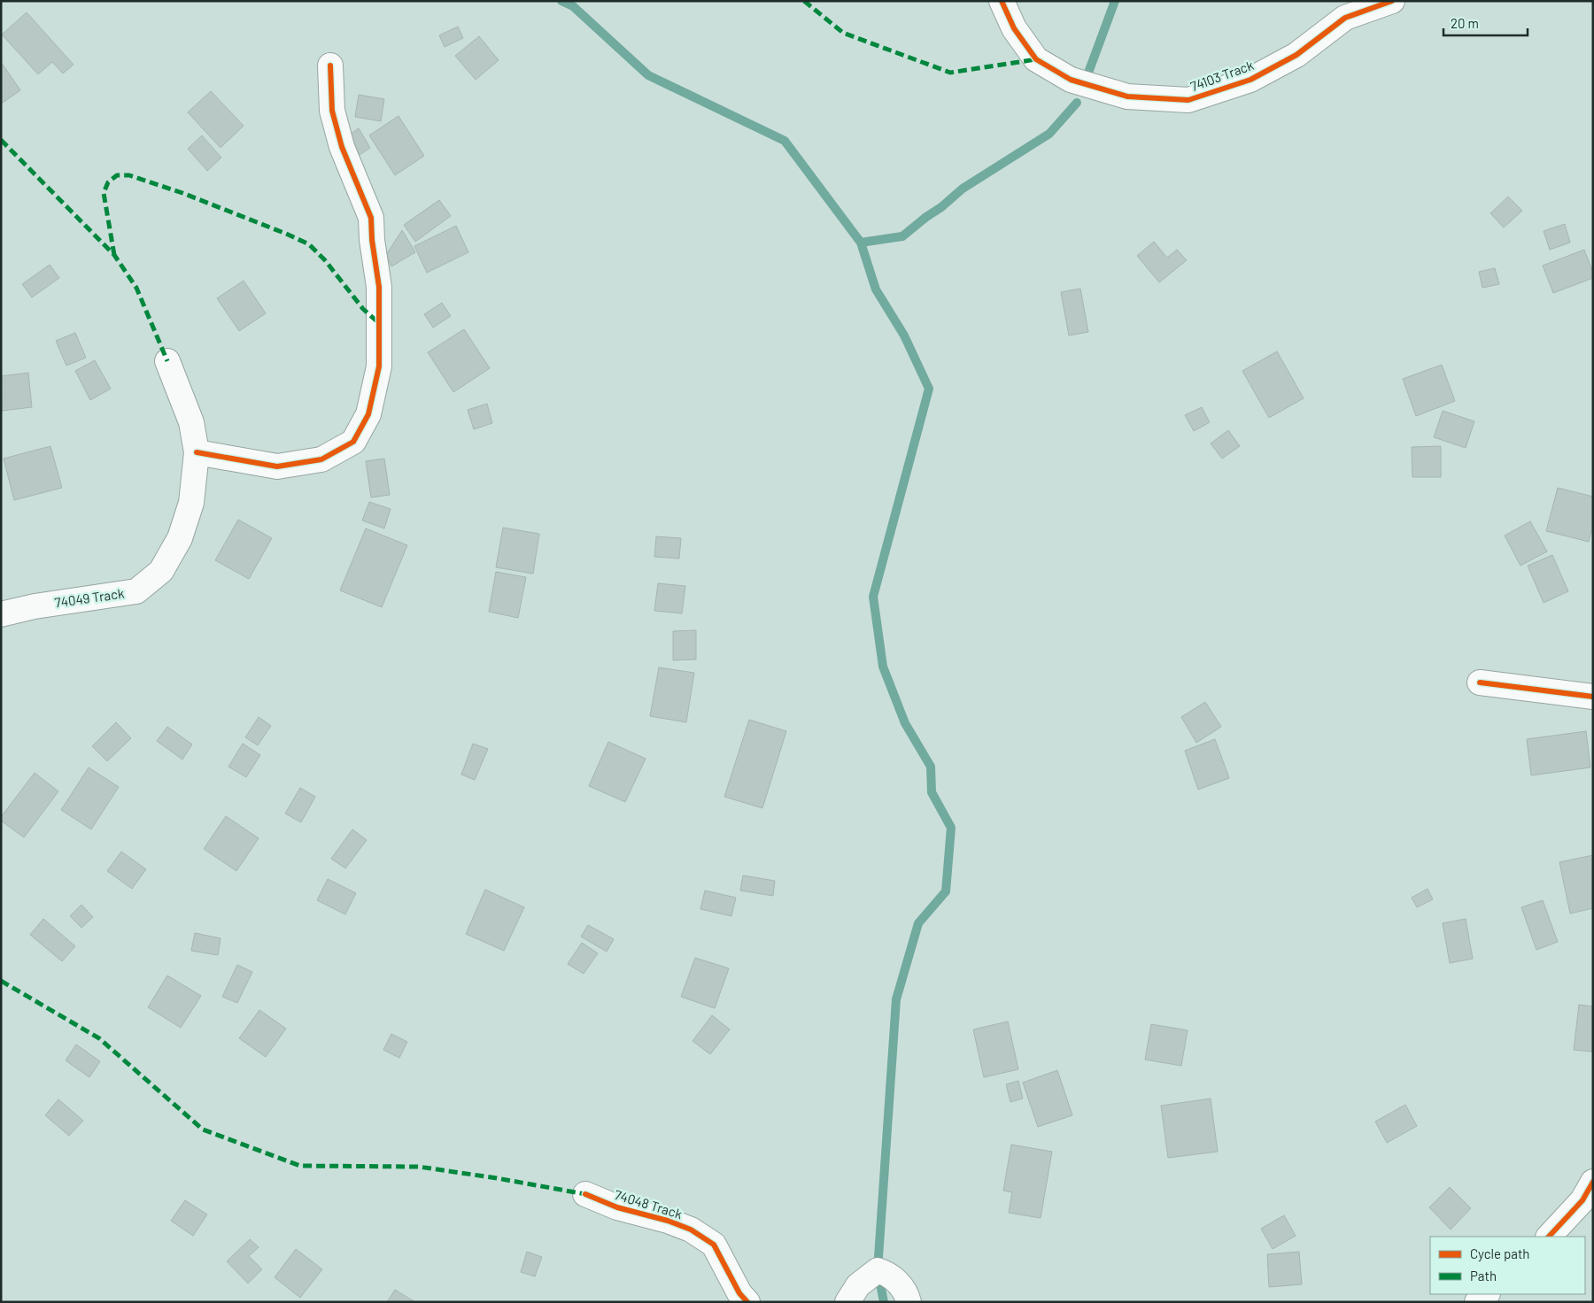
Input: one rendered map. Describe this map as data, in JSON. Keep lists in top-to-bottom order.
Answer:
{
  "streets": {
    "street": ["74103 Track", "74049 Track", "74048 Track"]
  },
  "legend": ["Cycle path", "Path"],
  "scale_bar": "20 m"
}
